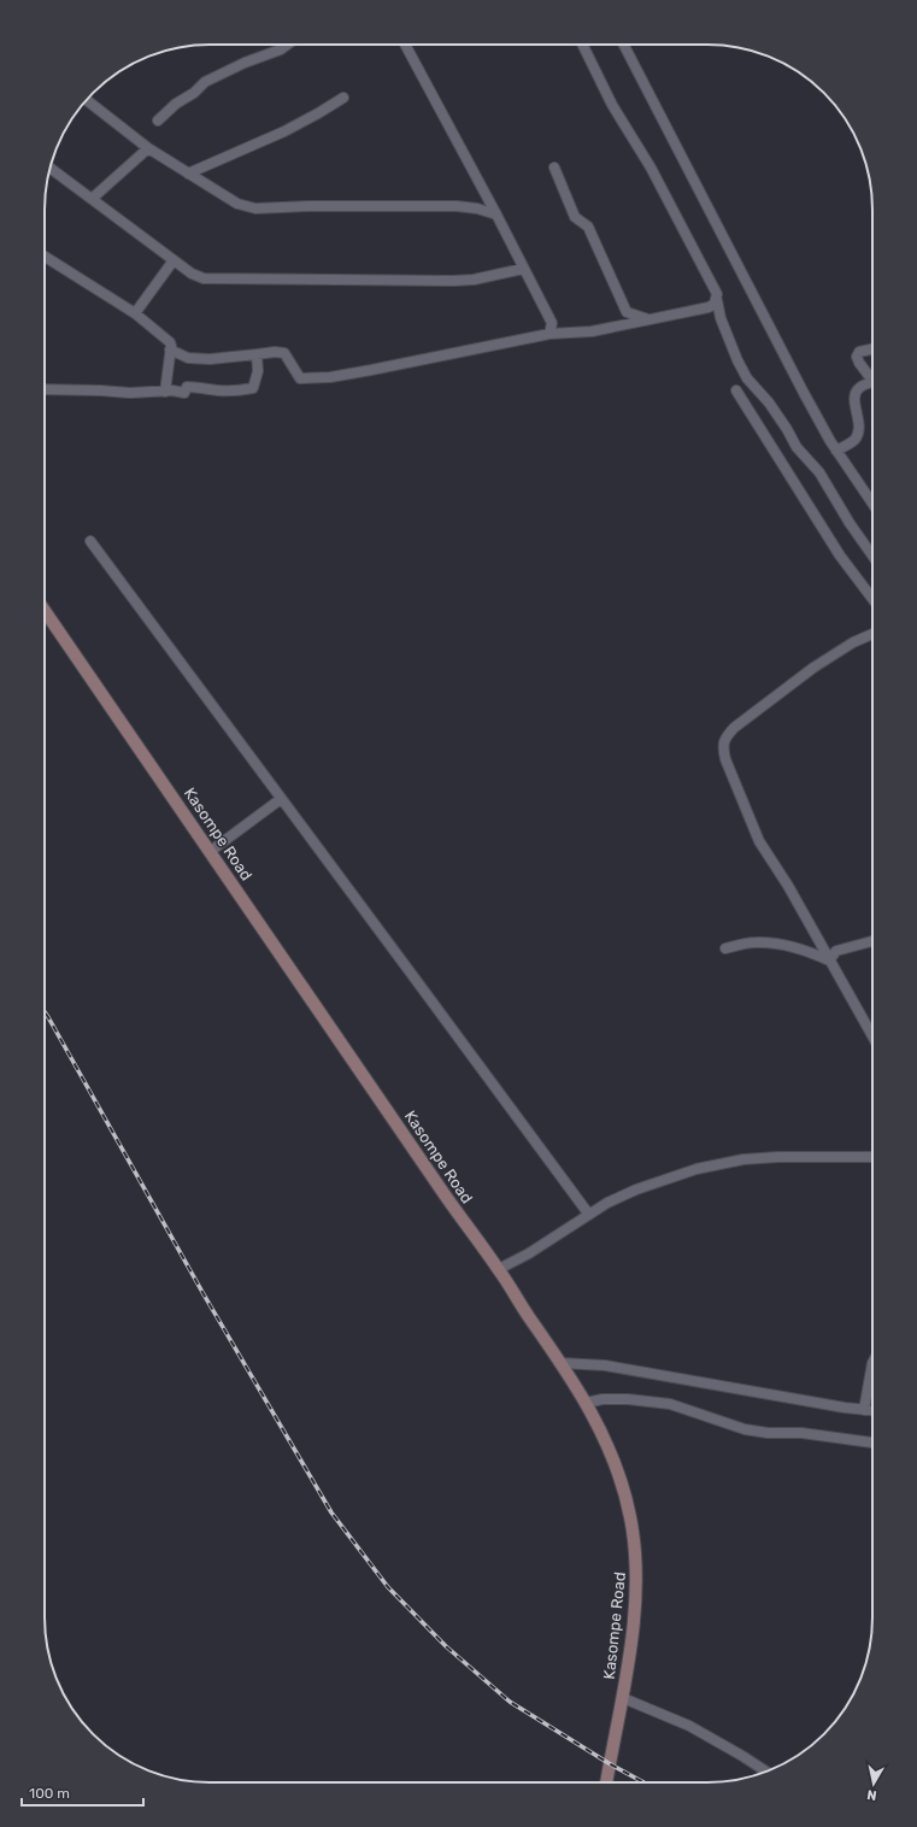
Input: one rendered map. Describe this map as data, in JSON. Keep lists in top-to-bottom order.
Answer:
{
  "streets": {
    "street": ["Kasompe Road"]
  },
  "scale_bar": "100 m",
  "north": "bottom"
}
